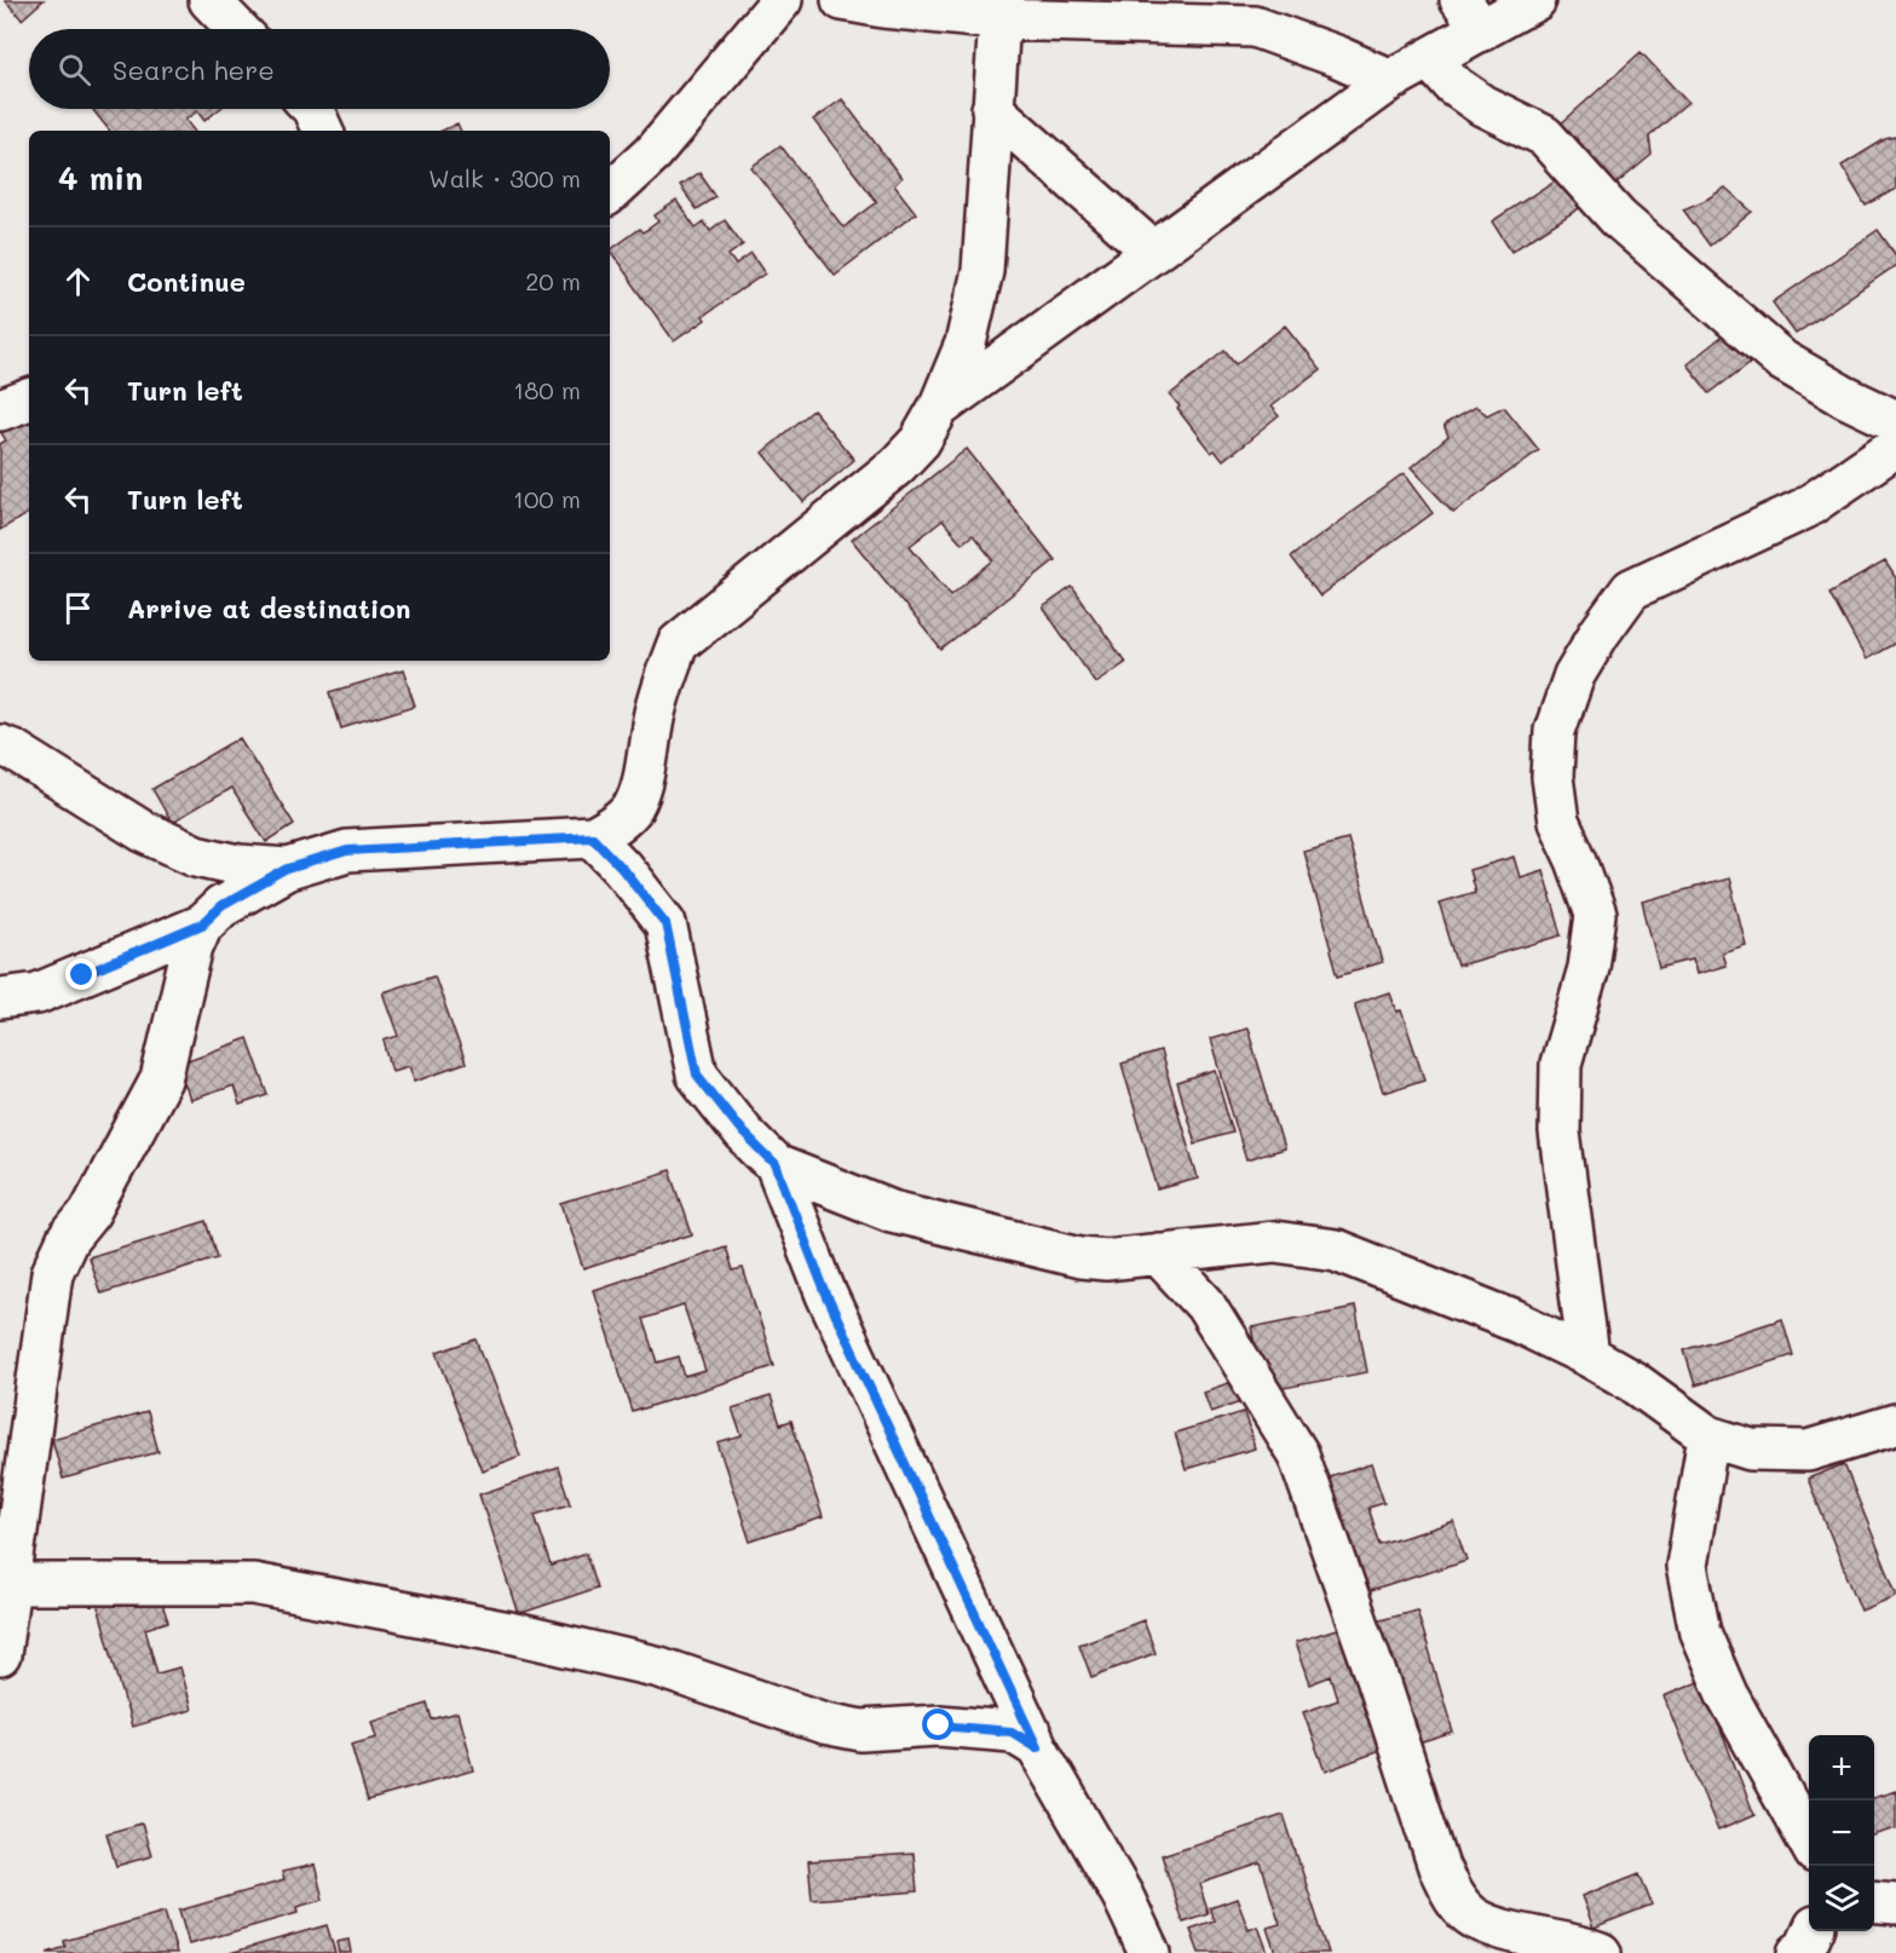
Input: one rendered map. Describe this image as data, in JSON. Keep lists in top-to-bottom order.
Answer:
{
  "page": {
    "search": "Search here",
    "heading": ["4 min", "Walk · 300 m"],
    "list": [
      ["Continue", "20 m"],
      ["Turn left", "180 m"],
      ["Turn left", "100 m"],
      "Arrive at destination"
    ],
    "map_buttons": ["+", "−"]
  }
}
